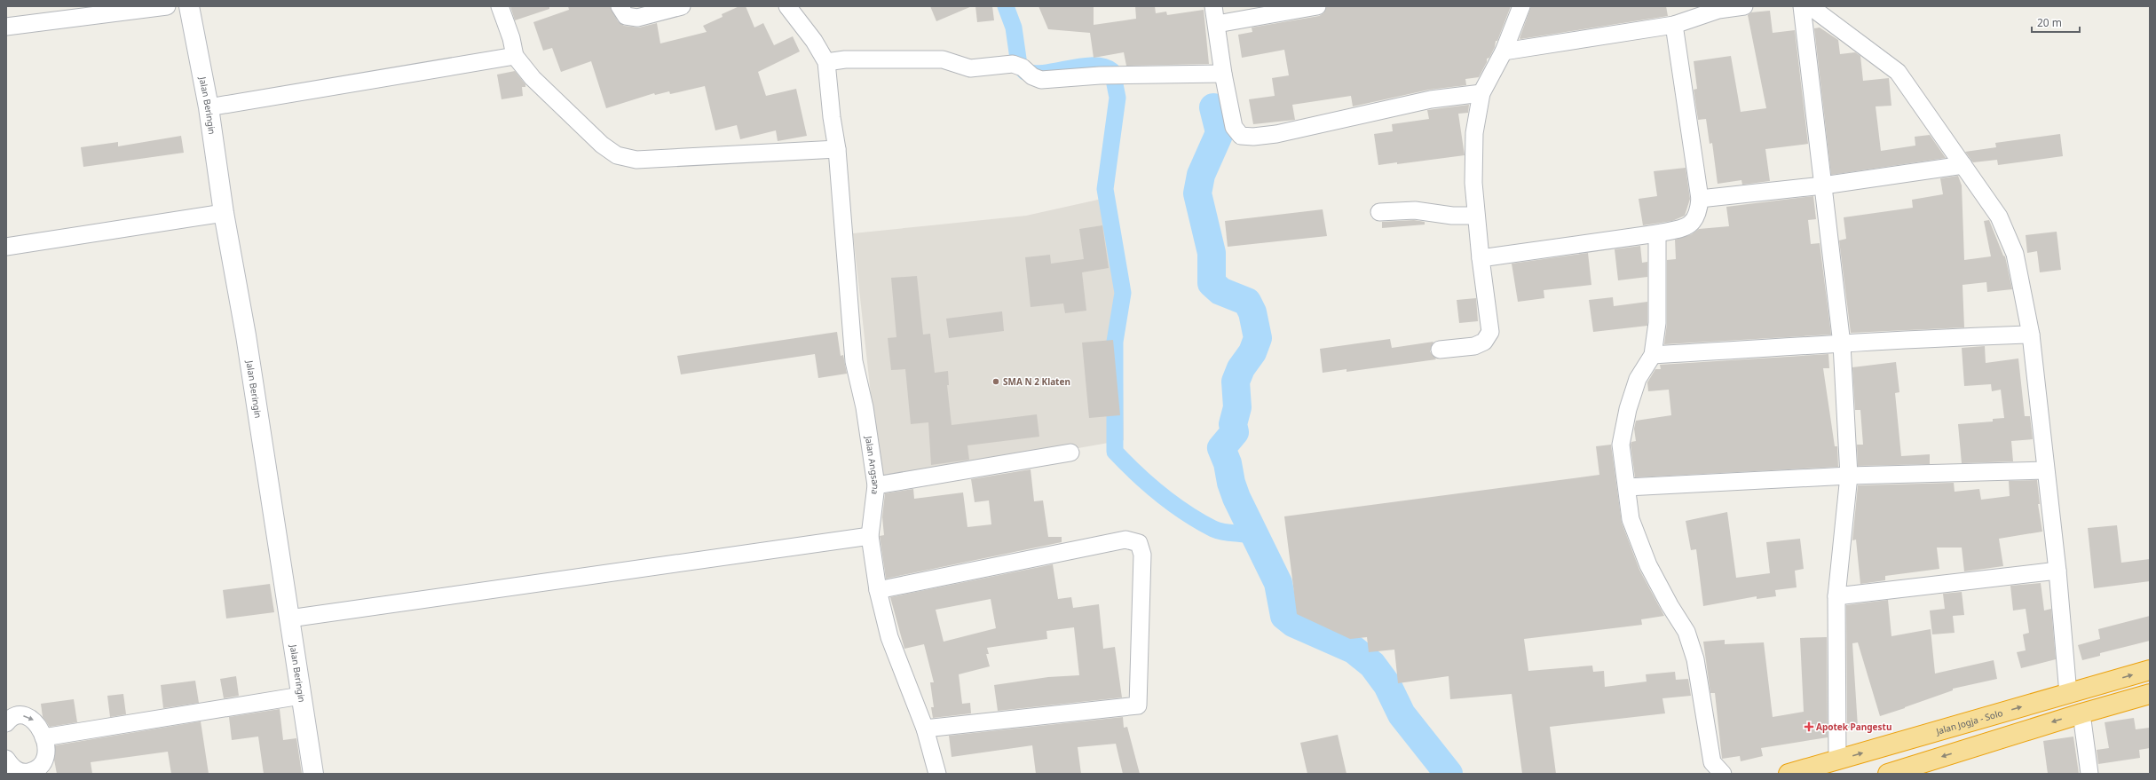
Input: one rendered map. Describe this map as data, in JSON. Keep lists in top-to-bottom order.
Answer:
{
  "streets": {
    "highway": ["Jalan Jogja - Solo"],
    "street": ["Jalan Beringin", "Jalan Angsana"]
  },
  "places": {
    "other": ["SMA N 2 Klaten"],
    "health": ["Apotek Pangestu"]
  },
  "scale_bar": "20 m"
}
